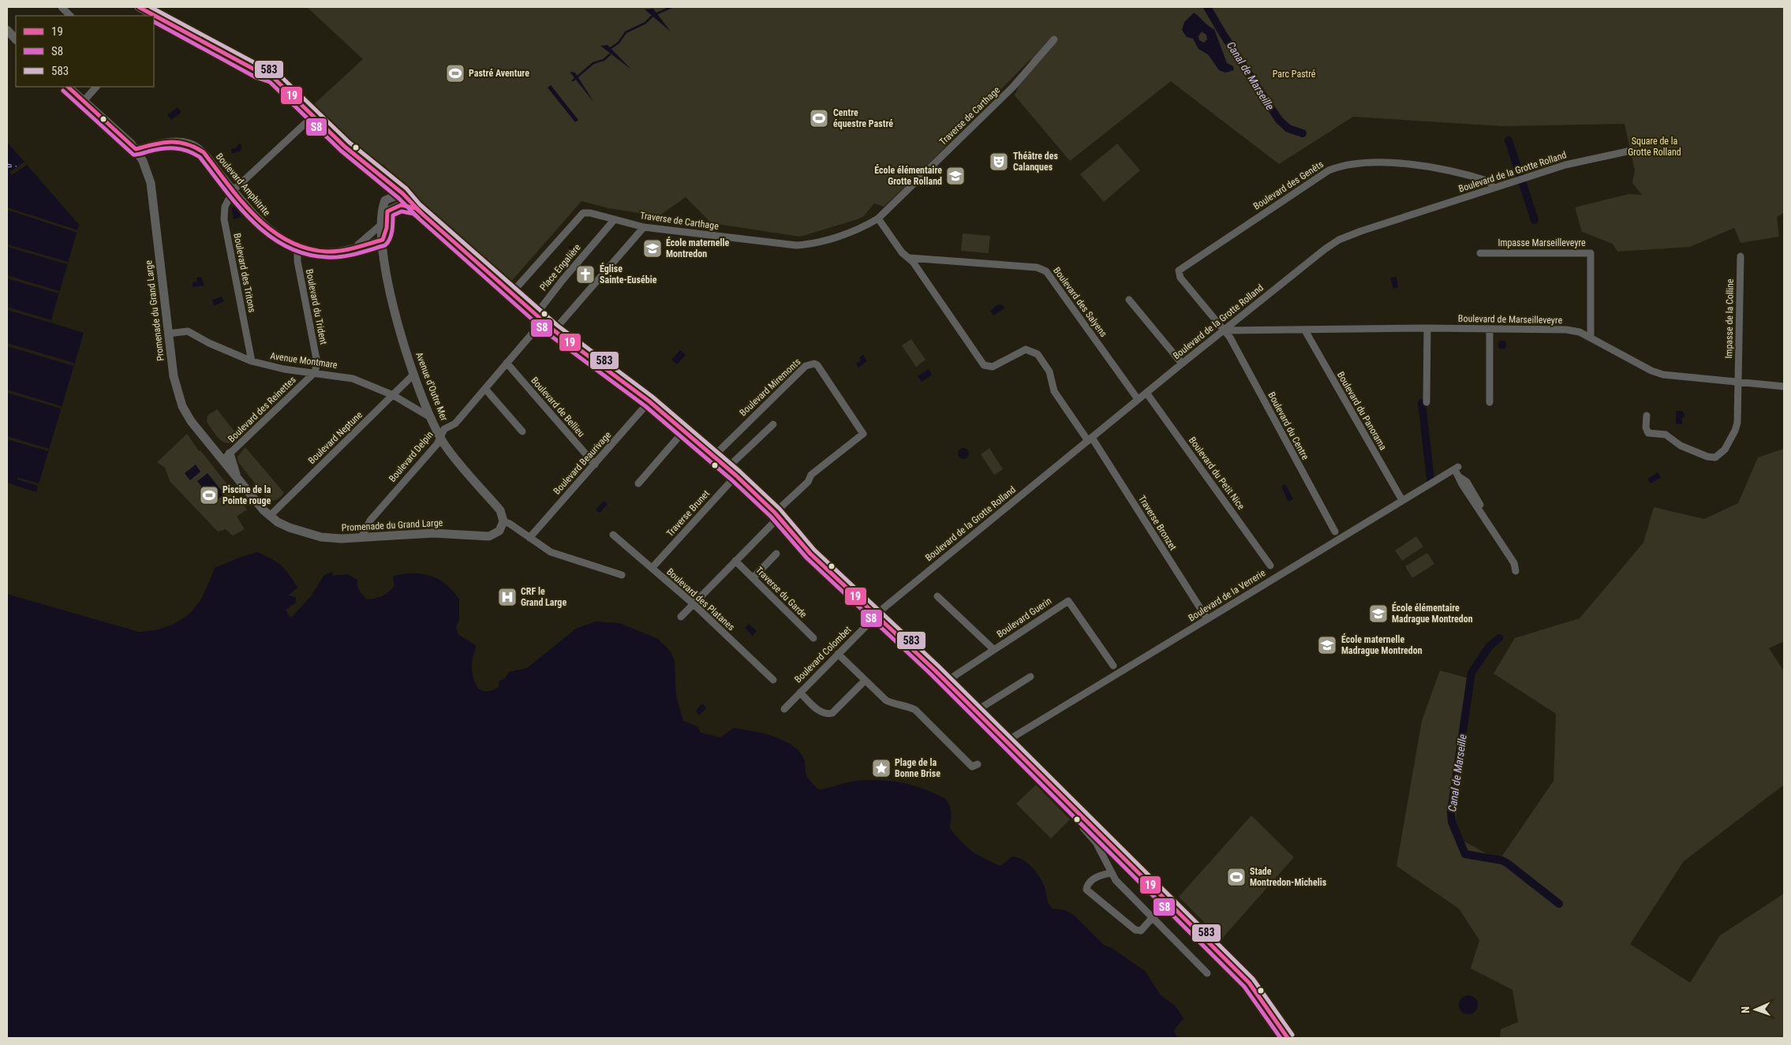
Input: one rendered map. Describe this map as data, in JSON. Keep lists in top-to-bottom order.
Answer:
{
  "streets": {
    "street": [
      "Traverse de Carthage",
      "Boulevard de la Grotte Rolland",
      "Boulevard Amphitrite",
      "Boulevard des Genêts",
      "Impasse Marseilleveyre",
      "Place Engalière",
      "Boulevard des Tritons",
      "Boulevard des Salyens",
      "Boulevard du Trident",
      "Promenade du Grand Large",
      "Impasse de la Colline",
      "Boulevard de Marseilleveyre",
      "Avenue Montmare",
      "Avenue d'Outre Mer",
      "Boulevard Miremonts",
      "Boulevard de Bellieu",
      "Boulevard des Reinettes",
      "Boulevard du Panorama",
      "Boulevard du Centre",
      "Boulevard Neptune",
      "Boulevard Delpin",
      "Boulevard Beaurivage",
      "Boulevard du Petit Nice",
      "Traverse Brunet",
      "Traverse Bronzet",
      "Traverse du Garde",
      "Boulevard de la Verrerie",
      "Boulevard des Platanes",
      "Boulevard Guerin",
      "Boulevard Colombet"
    ]
  },
  "crossings": [
    ["Traverse de Carthage", "Place Engalière"],
    ["Boulevard de la Grotte Rolland", "Boulevard des Genêts"],
    ["Boulevard de la Grotte Rolland", "Boulevard des Salyens"],
    ["Boulevard de la Grotte Rolland", "Boulevard de Marseilleveyre"],
    ["Boulevard de la Grotte Rolland", "Boulevard du Centre"],
    ["Boulevard de la Grotte Rolland", "Boulevard du Petit Nice"],
    ["Boulevard de la Grotte Rolland", "Traverse Bronzet"],
    ["Boulevard de la Grotte Rolland", "Boulevard Colombet"],
    ["Boulevard Amphitrite", "Boulevard des Tritons"],
    ["Boulevard Amphitrite", "Boulevard du Trident"],
    ["Boulevard Amphitrite", "Promenade du Grand Large"],
    ["Boulevard Amphitrite", "Avenue d'Outre Mer"],
    ["Boulevard des Genêts", "Boulevard de Marseilleveyre"],
    ["Boulevard des Genêts", "Boulevard du Centre"],
    ["Impasse Marseilleveyre", "Boulevard de Marseilleveyre"],
    ["Place Engalière", "Boulevard Delpin"],
    ["Boulevard des Tritons", "Boulevard du Trident"],
    ["Boulevard des Tritons", "Avenue Montmare"],
    ["Boulevard des Tritons", "Avenue d'Outre Mer"],
    ["Boulevard du Trident", "Avenue Montmare"],
    ["Boulevard du Trident", "Avenue d'Outre Mer"],
    ["Boulevard du Trident", "Boulevard des Reinettes"],
    ["Promenade du Grand Large", "Avenue Montmare"],
    ["Promenade du Grand Large", "Avenue d'Outre Mer"],
    ["Promenade du Grand Large", "Boulevard des Reinettes"],
    ["Promenade du Grand Large", "Boulevard Neptune"],
    ["Promenade du Grand Large", "Boulevard Delpin"],
    ["Impasse de la Colline", "Boulevard de Marseilleveyre"],
    ["Boulevard de Marseilleveyre", "Boulevard du Panorama"],
    ["Boulevard de Marseilleveyre", "Boulevard du Centre"],
    ["Avenue Montmare", "Avenue d'Outre Mer"],
    ["Avenue Montmare", "Boulevard des Reinettes"],
    ["Avenue Montmare", "Boulevard Neptune"],
    ["Avenue d'Outre Mer", "Boulevard Neptune"],
    ["Avenue d'Outre Mer", "Boulevard Delpin"],
    ["Boulevard de Bellieu", "Boulevard Delpin"],
    ["Boulevard de Bellieu", "Boulevard Beaurivage"],
    ["Boulevard du Panorama", "Boulevard de la Verrerie"],
    ["Traverse Bronzet", "Boulevard de la Verrerie"]
  ],
  "water": ["Canal de Marseille"],
  "parks": ["Parc Pastré", "Square de la Grotte Rolland"],
  "places": {
    "sports": [
      "Pastré Aventure",
      "Centre équestre Pastré",
      "Piscine de la Pointe rouge",
      "Stade Montredon-Michelis"
    ],
    "theatre": ["Théâtre des Calanques"],
    "school or university": [
      "École élémentaire Grotte Rolland",
      "École maternelle Montredon",
      "École élémentaire Madrague Montredon",
      "École maternelle Madrague Montredon"
    ],
    "church": ["Église Sainte-Eusébie"],
    "hospital": ["CRF le Grand Large"],
    "place": ["Plage de la Bonne Brise"]
  },
  "lines": ["transit line 19", "transit line 583", "transit line S8"],
  "legend": ["19", "S8", "583"],
  "north": "left"
}
